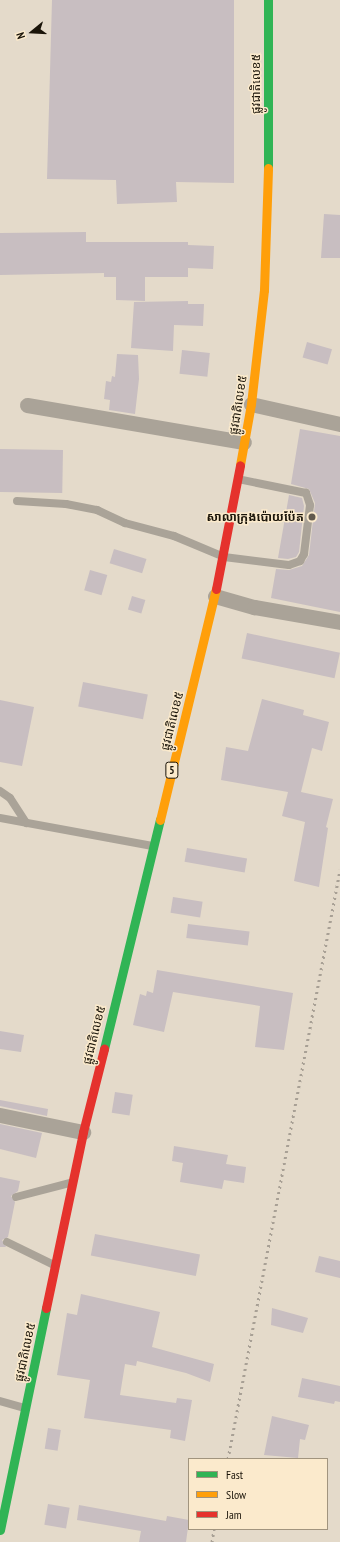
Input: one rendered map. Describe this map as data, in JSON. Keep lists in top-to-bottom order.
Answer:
{
  "streets": {
    "highway": ["ផ្លូវជាតិលេខ៥", "5"]
  },
  "places": ["សាលាក្រុងប៉ោយប៉ែត"],
  "legend": ["Fast", "Slow", "Jam"],
  "north": "left"
}
